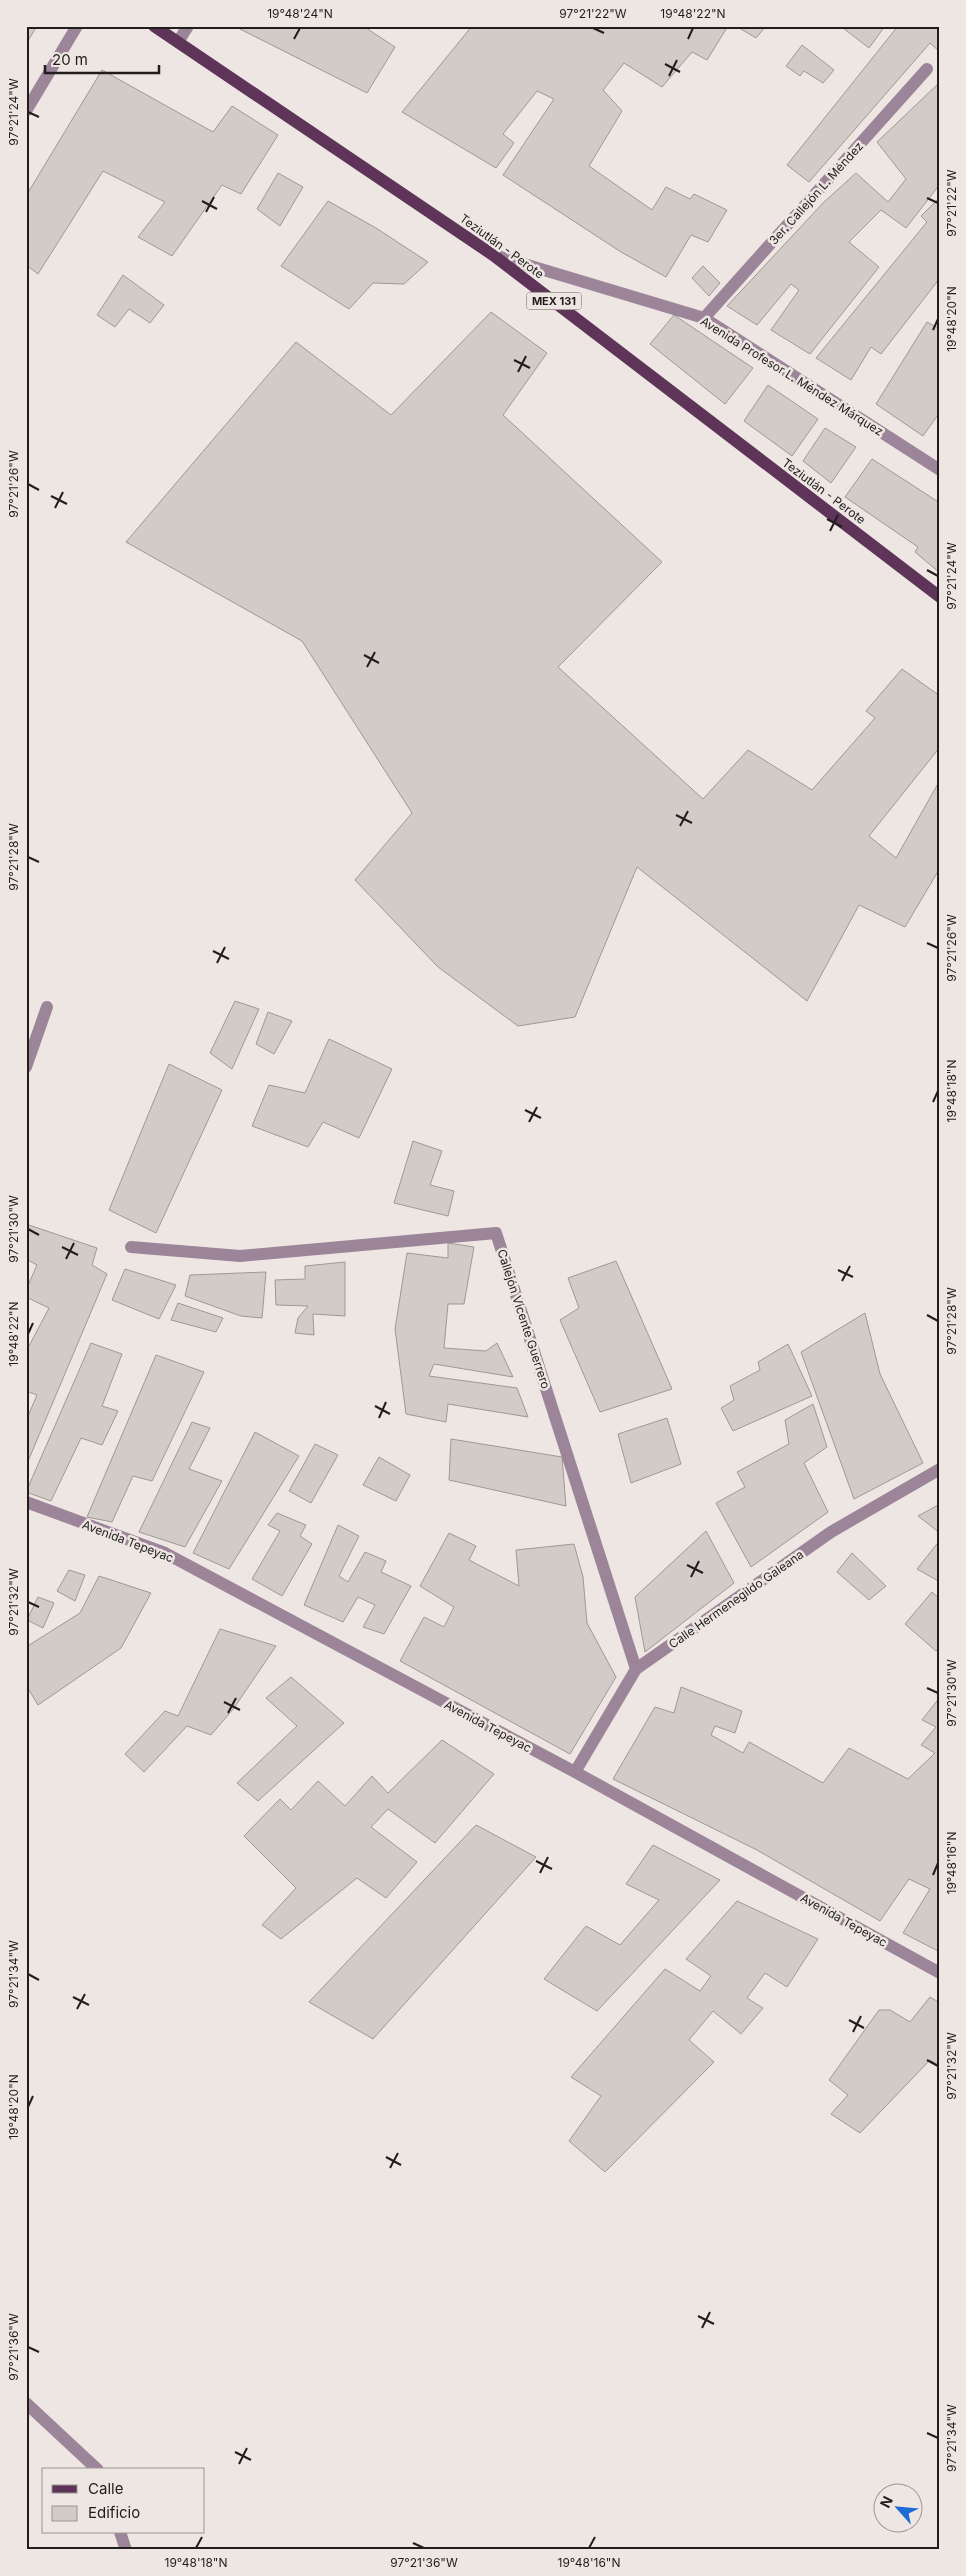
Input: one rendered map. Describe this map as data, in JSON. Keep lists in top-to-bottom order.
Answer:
{
  "streets": {
    "main road": ["Teziutlán - Perote", "MEX 131"],
    "street": [
      "3er. Callejón L. Méndez",
      "Avenida Profesor L. Méndez Márquez",
      "Callejón Vicente Guerrero",
      "Avenida Tepeyac",
      "Calle Hermenegildo Galeana"
    ]
  },
  "crossings": [
    ["3er. Callejón L. Méndez", "Avenida Profesor L. Méndez Márquez"],
    ["Teziutlán - Perote", "Avenida Profesor L. Méndez Márquez"],
    ["Callejón Vicente Guerrero", "Calle Hermenegildo Galeana"],
    ["Avenida Tepeyac", "Calle Hermenegildo Galeana"]
  ],
  "legend": ["Calle", "Edificio"],
  "scale_bar": "20 m",
  "north": "top left",
  "coordinates": [
    "19°48'24\"N",
    "97°21'22\"W",
    "19°48'22\"N",
    "97°21'24\"W",
    "19°48'20\"N",
    "97°21'26\"W",
    "97°21'28\"W",
    "19°48'18\"N",
    "97°21'30\"W",
    "97°21'32\"W",
    "19°48'16\"N",
    "97°21'34\"W",
    "97°21'36\"W"
  ]
}
